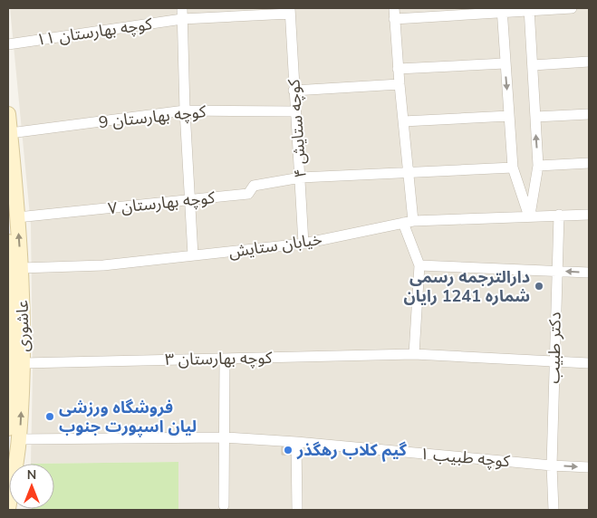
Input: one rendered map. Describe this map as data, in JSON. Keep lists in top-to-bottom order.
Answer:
{
  "streets": {
    "street": [
      "کوچه بهارستان ۱۱",
      "کوچه بهارستان 9",
      "کوچه ستایش ۴",
      "کوچه بهارستان ۷",
      "خیابان ستایش",
      "عاشوری",
      "دکتر طبیب",
      "کوچه بهارستان ۳",
      "کوچه طبیب ۱"
    ]
  },
  "crossings": [
    ["کوچه بهارستان ۱۱", "کوچه ستایش ۴"],
    ["کوچه بهارستان 9", "کوچه ستایش ۴"],
    ["کوچه بهارستان 9", "عاشوری"],
    ["کوچه ستایش ۴", "کوچه بهارستان ۷"],
    ["کوچه ستایش ۴", "خیابان ستایش"],
    ["کوچه بهارستان ۷", "عاشوری"],
    ["خیابان ستایش", "عاشوری"],
    ["عاشوری", "کوچه بهارستان ۳"],
    ["عاشوری", "کوچه طبیب ۱"],
    ["دکتر طبیب", "کوچه بهارستان ۳"],
    ["دکتر طبیب", "کوچه طبیب ۱"]
  ],
  "places": ["دارالترجمه رسمی شماره 1241 رایان", "فروشگاه ورزشی لیان اسپورت جنوب", "گیم کلاب رهگذر"],
  "north": "top"
}
